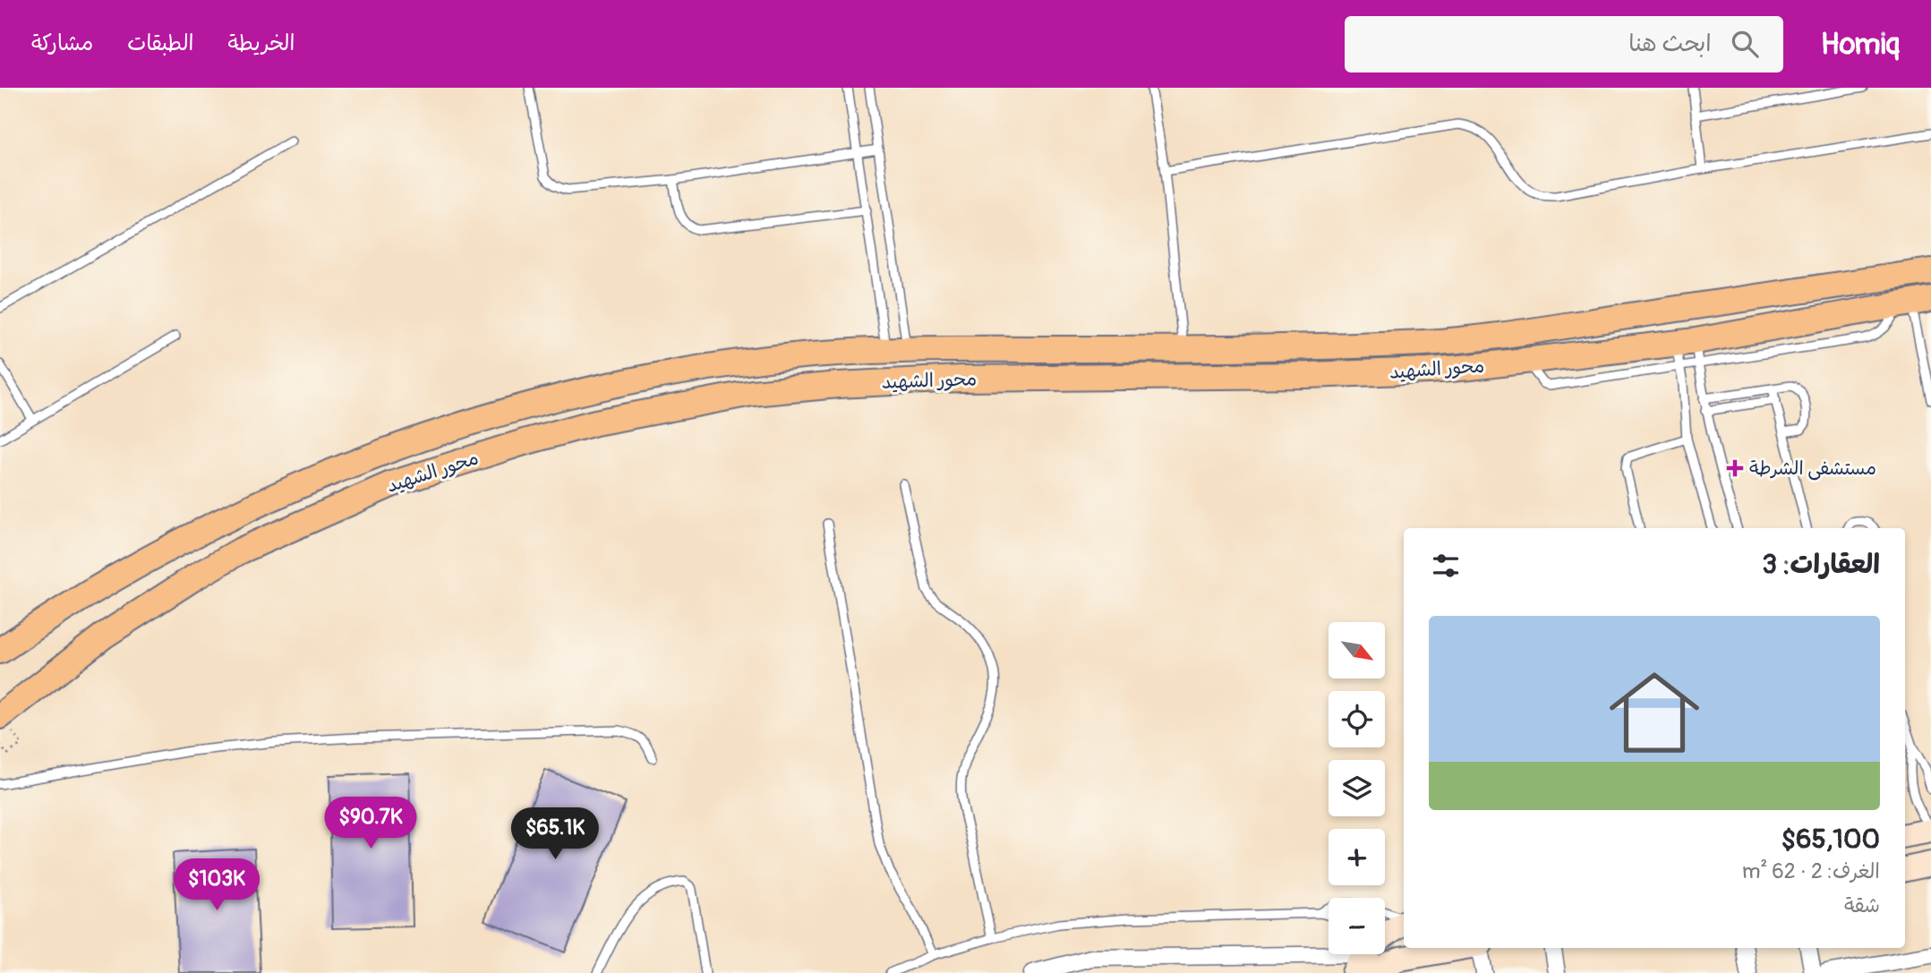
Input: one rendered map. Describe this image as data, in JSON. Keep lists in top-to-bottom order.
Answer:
{
  "streets": {
    "main road": ["محور الشهيد"]
  },
  "places": {
    "health": ["مستشفى الشرطة"]
  },
  "north": "bottom right",
  "page": {
    "header": "Homiq",
    "search": "ابحث هنا",
    "nav": ["الخريطة", "الطبقات", "مشاركة"],
    "heading": "العقارات: 3",
    "list": [
      {
        "name": "$65,100",
        "note": "الغرف: 2 · 62 m² · شقة"
      }
    ],
    "map_buttons": ["+", "−"],
    "price": ["$90.7K", "$65.1K", "$103K"]
  }
}
